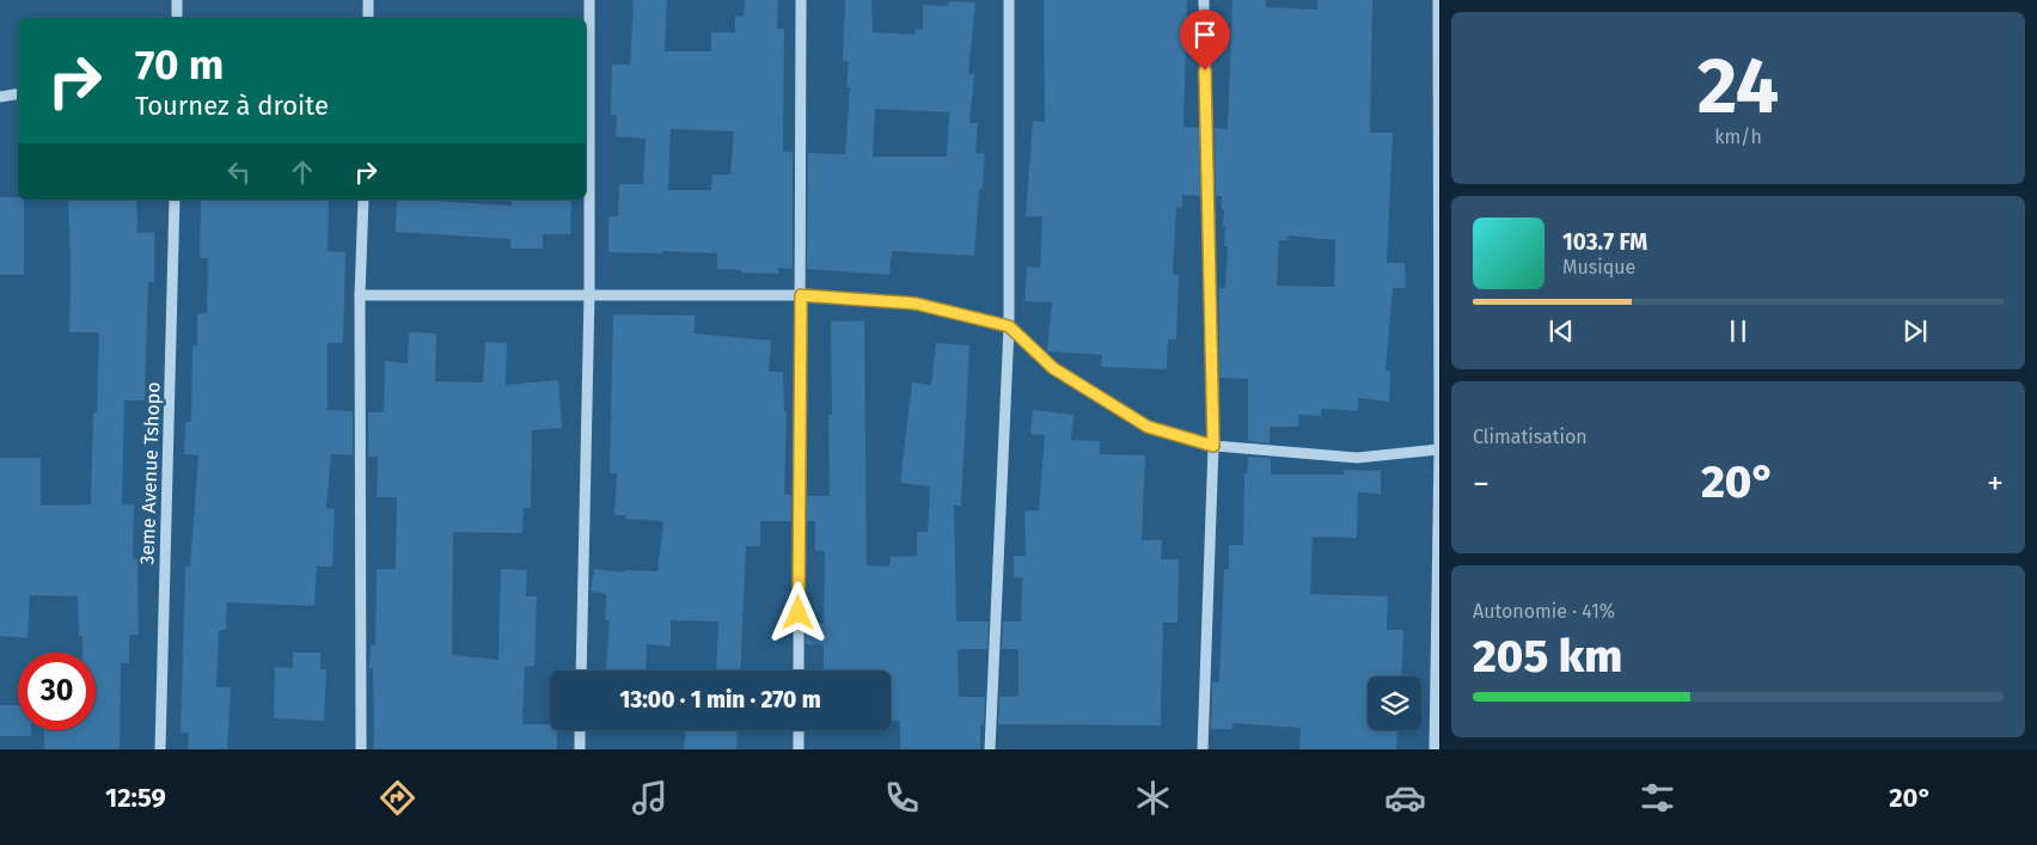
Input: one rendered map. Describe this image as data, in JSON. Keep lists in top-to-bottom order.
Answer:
{
  "streets": {
    "street": ["3eme Avenue Tshopo"]
  },
  "page": {
    "tile": [
      ["24", "km/h"],
      "Climatisation",
      ["Autonomie · 41%", "205 km"]
    ],
    "turn": ["70 m", "Tournez à droite"],
    "song": ["103.7 FM", "Musique"],
    "heat": ["−", "20°", "+"],
    "limit": "30",
    "trip": "13:00 · 1 min · 270 m",
    "tabs": ["12:59", "20°"]
  }
}
